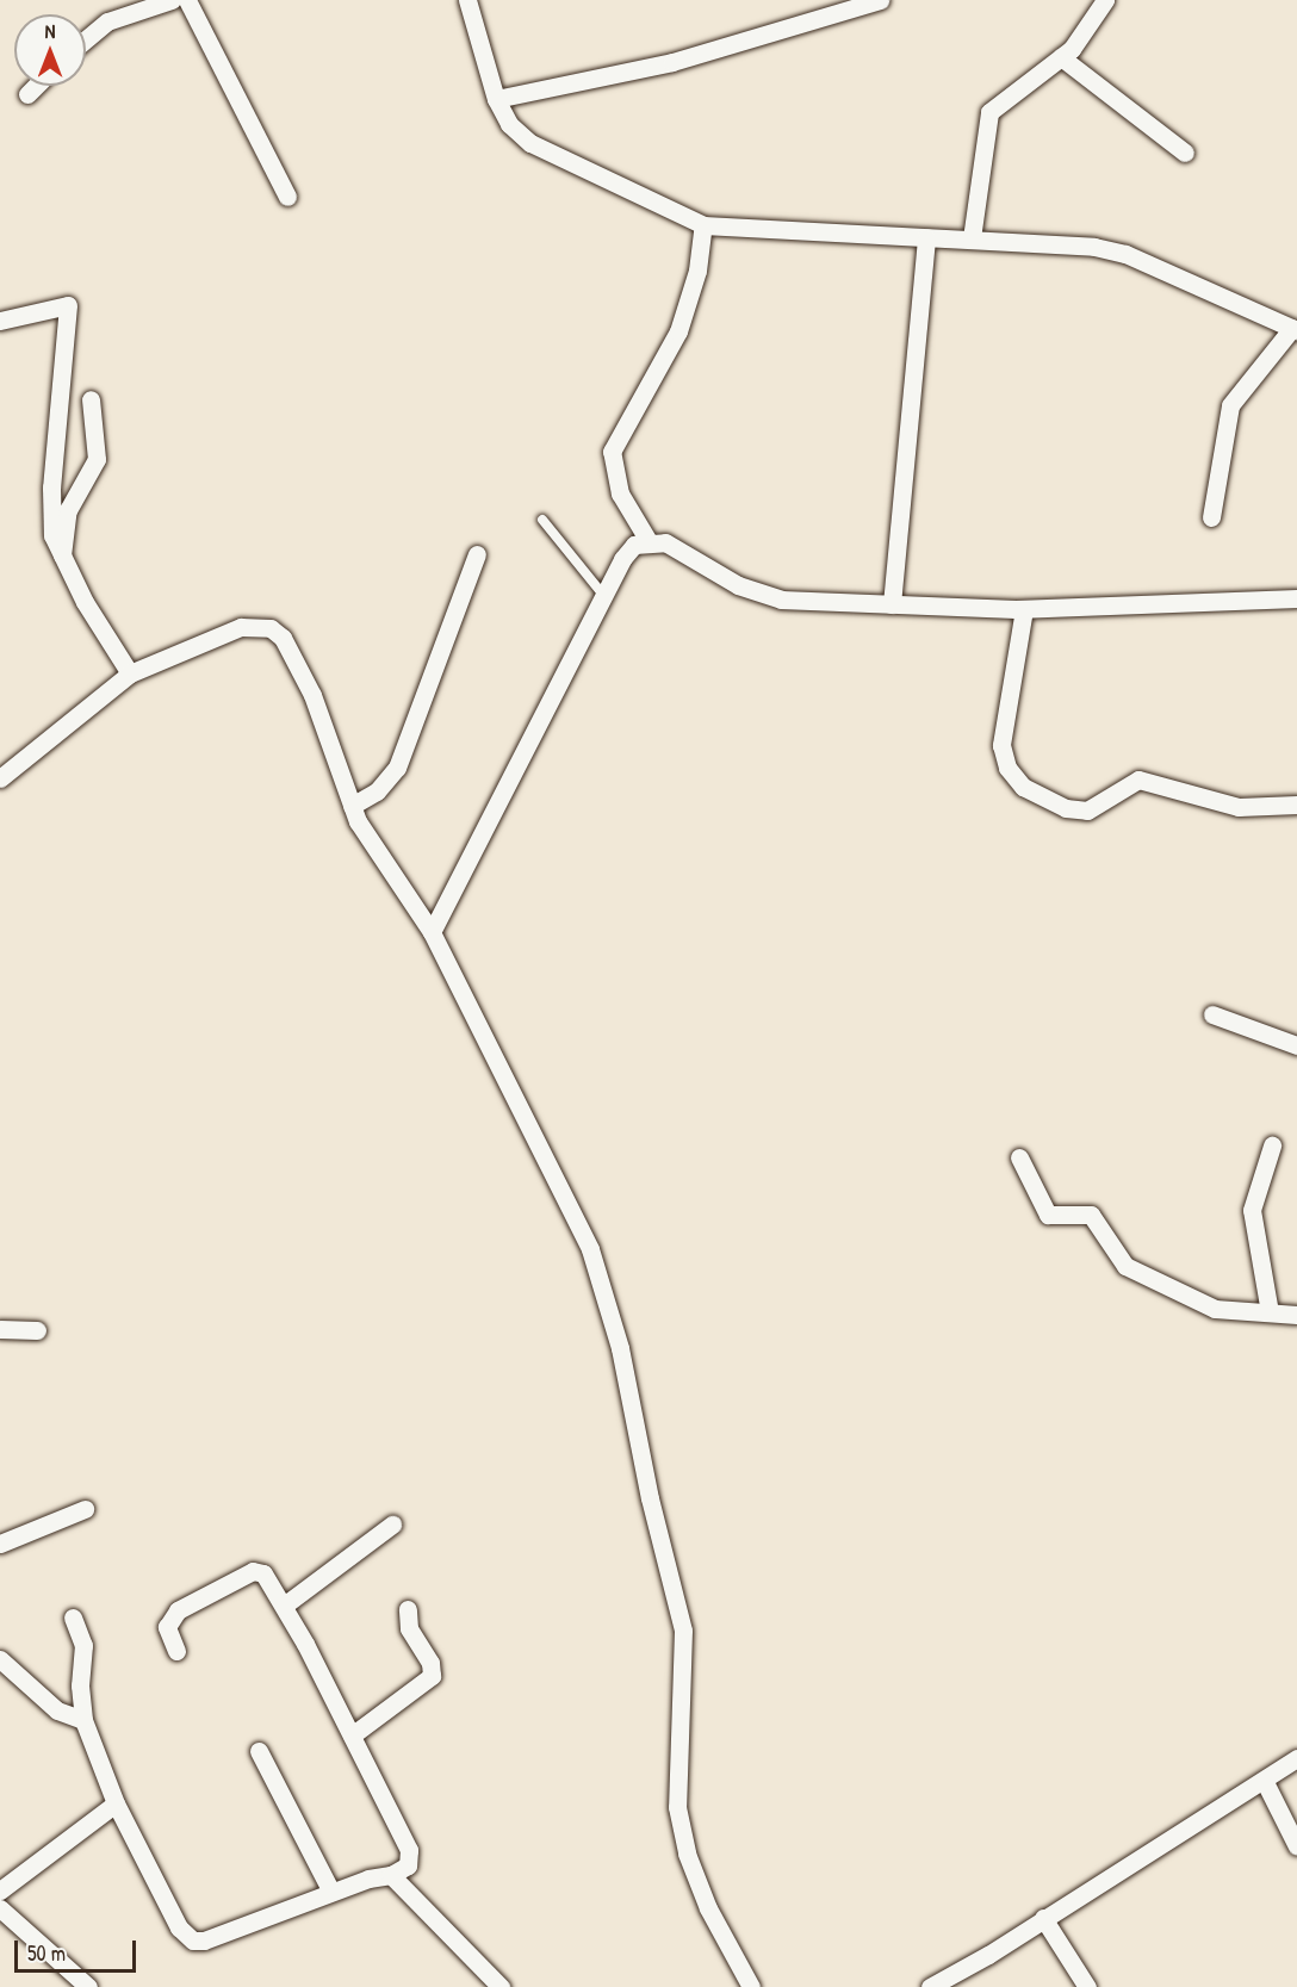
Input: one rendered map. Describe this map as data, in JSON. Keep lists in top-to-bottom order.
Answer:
{
  "scale_bar": "50 m",
  "north": "top"
}
